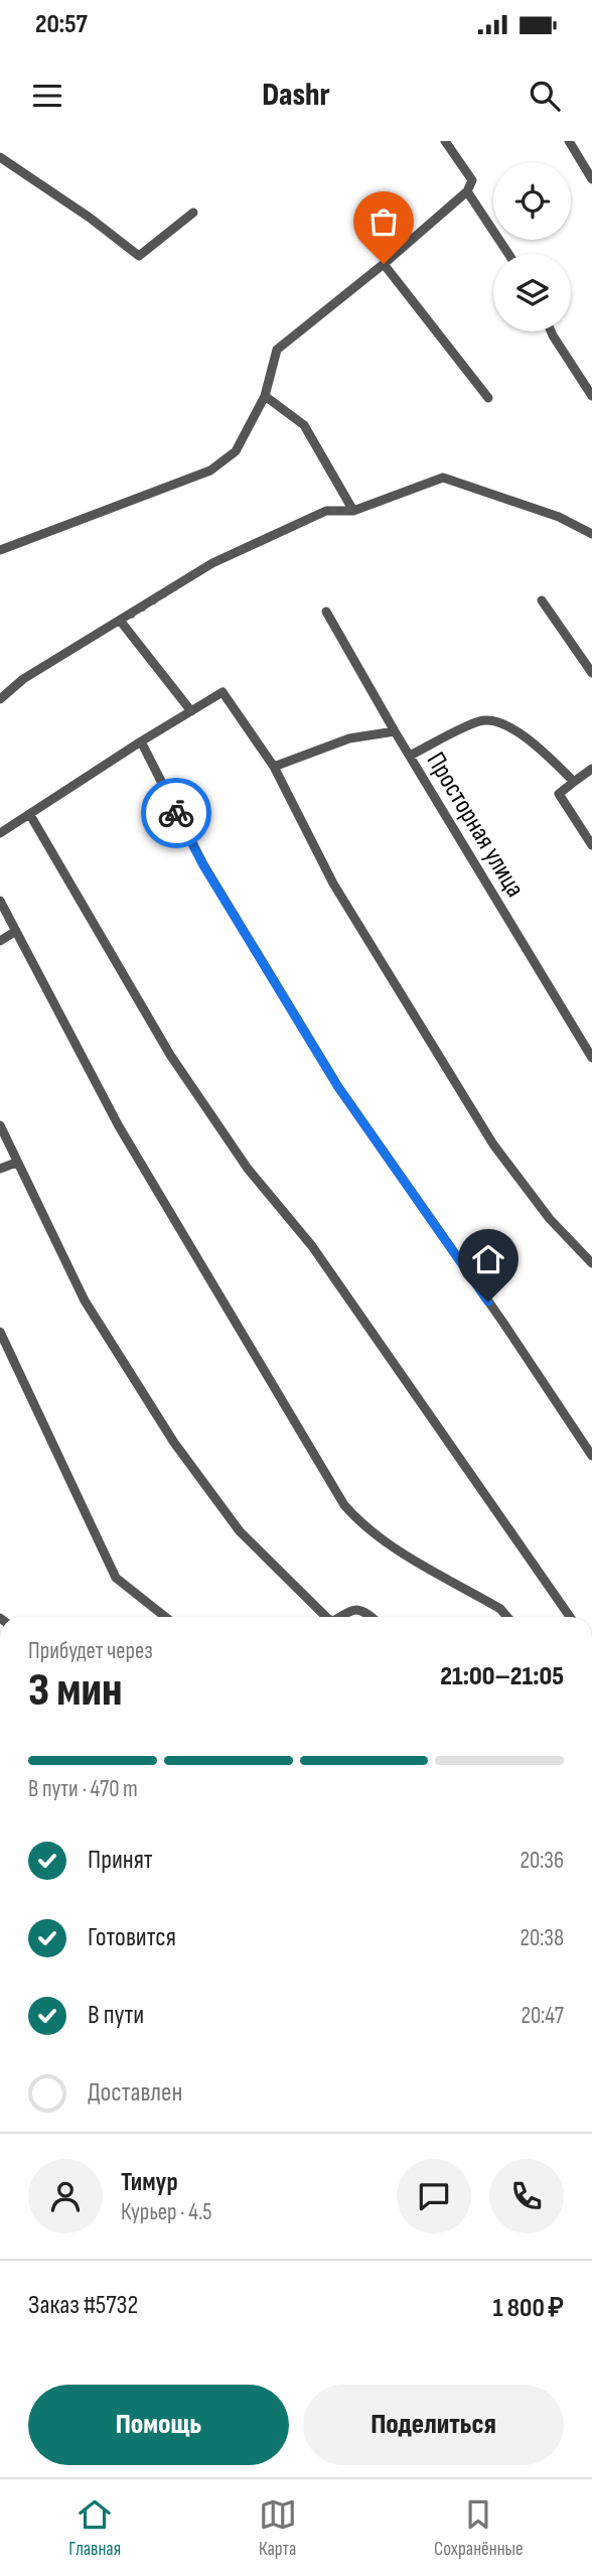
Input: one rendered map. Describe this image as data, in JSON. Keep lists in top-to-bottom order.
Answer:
{
  "streets": {
    "street": ["Просторная улица"]
  },
  "page": {
    "status": "20:57",
    "header": "Dashr",
    "heading": ["3 мин", "Прибудет через", "21:00–21:05"],
    "panel": [
      "Тимур",
      "Курьер · 4.5",
      "Заказ #5732",
      "1 800 ₽"
    ],
    "bar": "В пути · 470 m",
    "list": [
      ["Принят", "20:36"],
      ["Готовится", "20:38"],
      ["В пути", "20:47"],
      "Доставлен"
    ],
    "buttons": ["Помощь", "Поделиться"],
    "tabs": ["Главная", "Карта", "Сохранённые"]
  }
}
